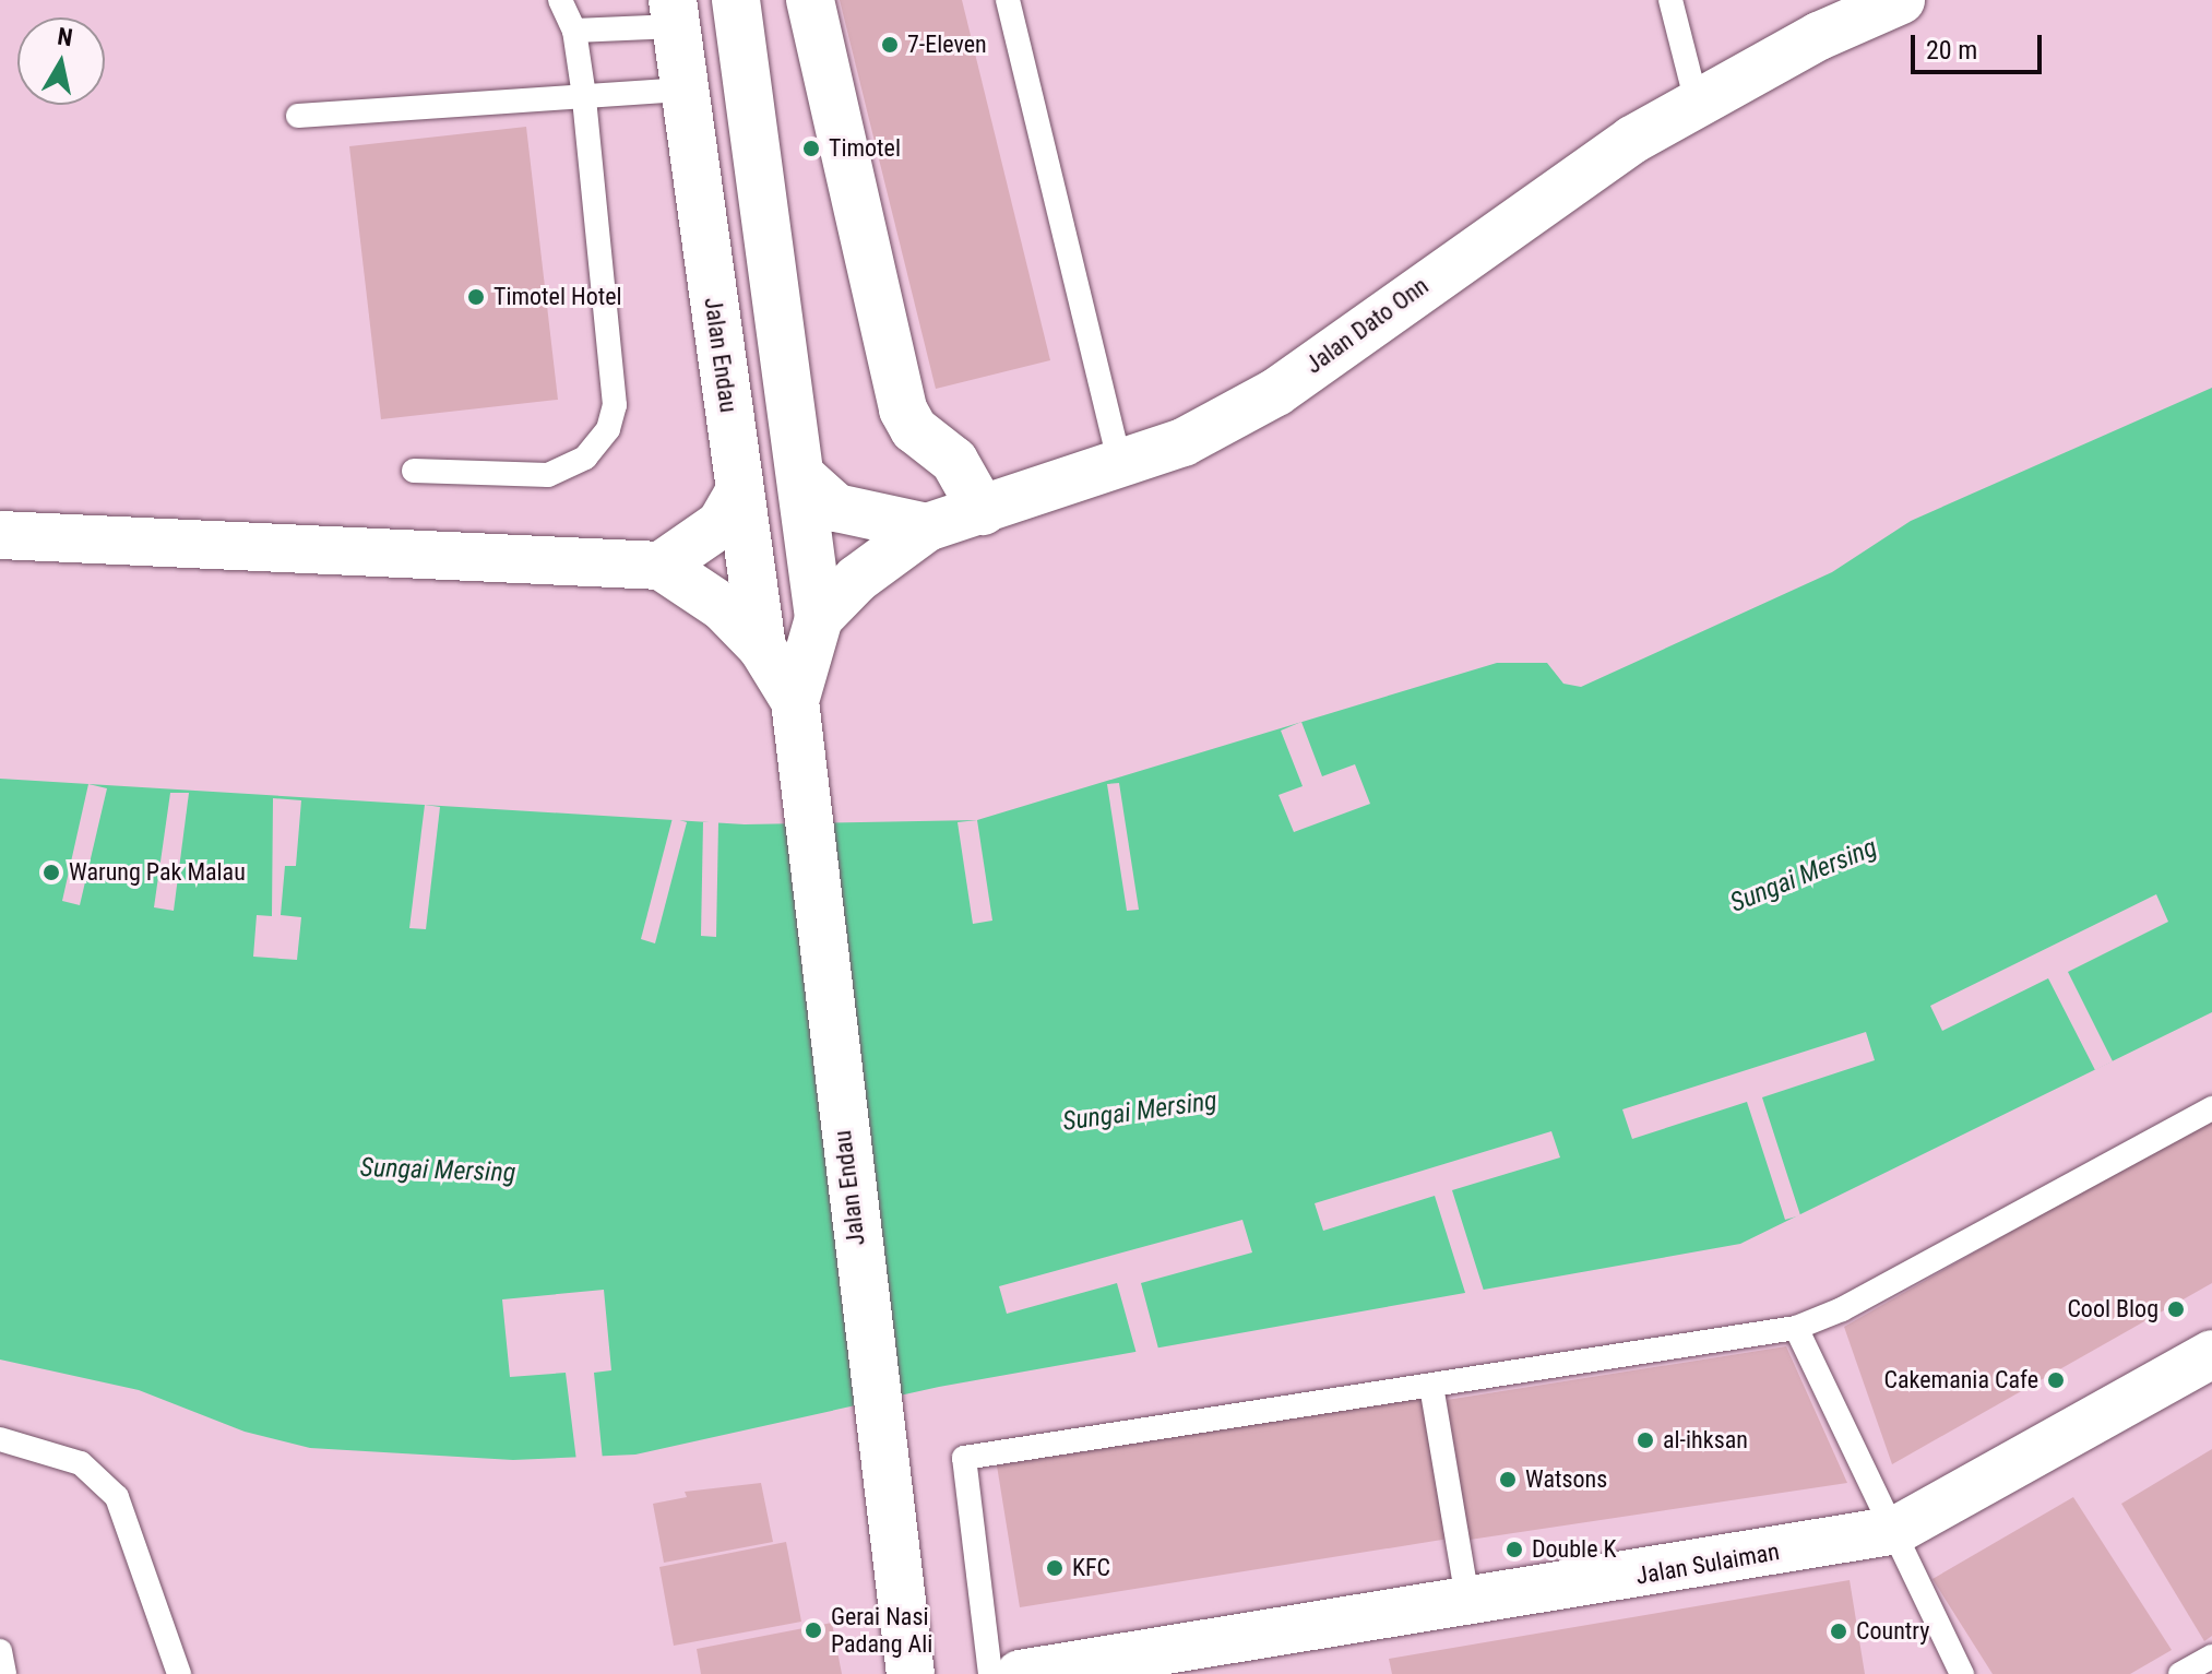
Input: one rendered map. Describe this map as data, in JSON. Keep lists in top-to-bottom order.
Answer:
{
  "streets": {
    "main road": ["Jalan Dato Onn", "Jalan Endau", "Jalan Sulaiman"]
  },
  "crossings": [
    ["Jalan Dato Onn", "Jalan Endau"]
  ],
  "water": ["Sungai Mersing"],
  "places": [
    "7-Eleven",
    "Timotel",
    "Timotel Hotel",
    "Warung Pak Malau",
    "Cool Blog",
    "Cakemania Cafe",
    "al-ihksan",
    "Watsons",
    "Double K",
    "KFC",
    "Gerai Nasi Padang Ali",
    "Country"
  ],
  "scale_bar": "20 m",
  "north": "top"
}
